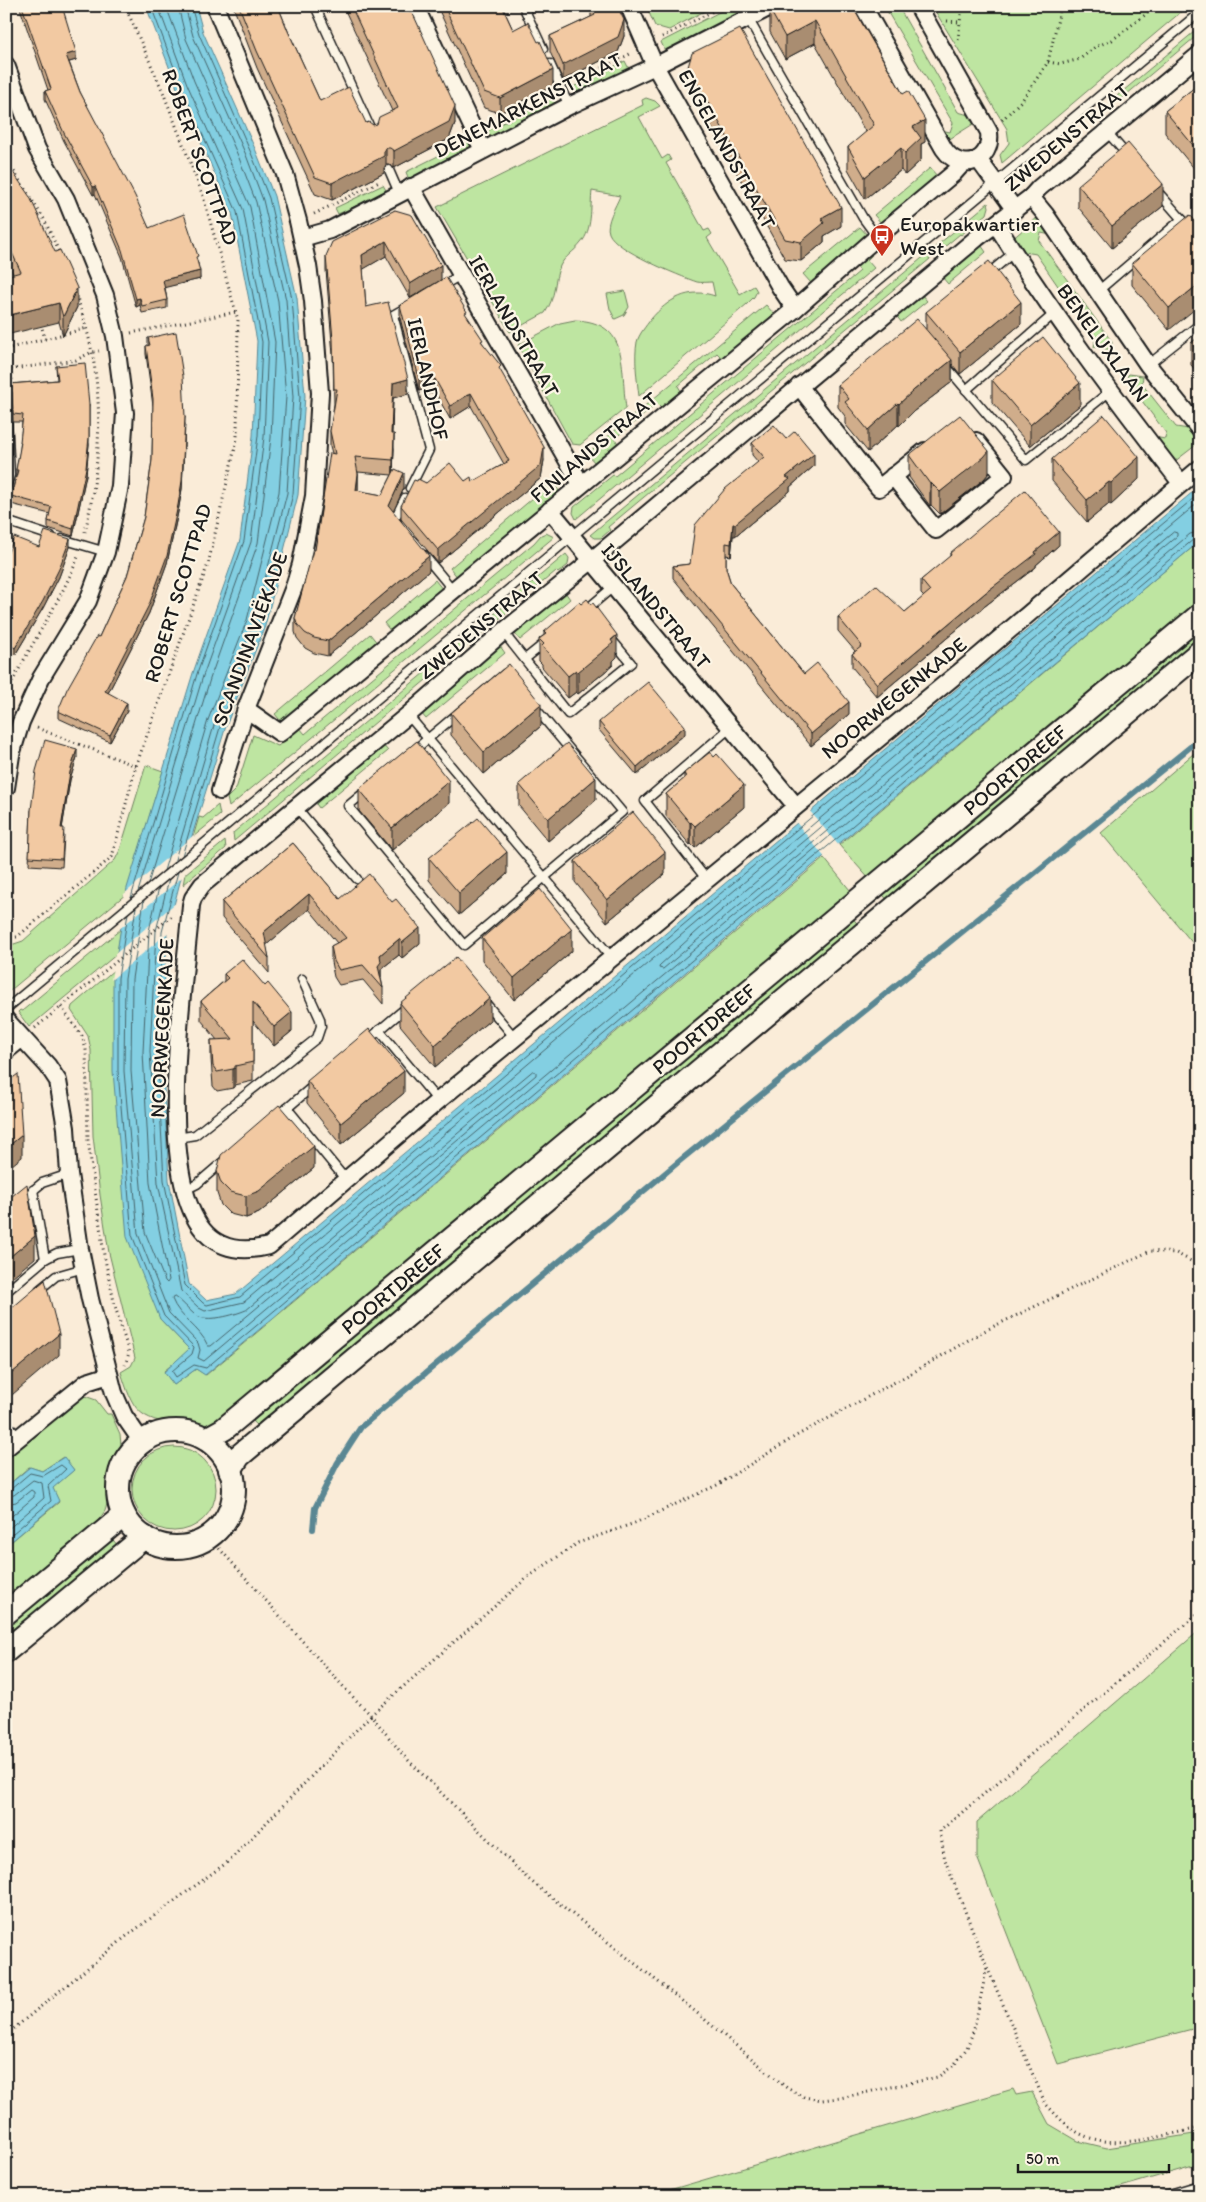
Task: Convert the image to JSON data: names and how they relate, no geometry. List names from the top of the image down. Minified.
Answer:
{"streets":{"main road":["POORTDREEF"],"street":["DENEMARKENSTRAAT","ZWEDENSTRAAT","ENGELANDSTRAAT","IERLANDSTRAAT","BENELUXLAAN","FINLANDSTRAAT","IJSLANDSTRAAT","SCANDINAVIËKADE","NOORWEGENKADE"],"lane":["IERLANDHOF"],"path":["ROBERT SCOTTPAD"]},"crossings":[["DENEMARKENSTRAAT","ENGELANDSTRAAT"],["DENEMARKENSTRAAT","IERLANDSTRAAT"],["DENEMARKENSTRAAT","SCANDINAVIËKADE"],["ZWEDENSTRAAT","BENELUXLAAN"],["ZWEDENSTRAAT","IJSLANDSTRAAT"],["ZWEDENSTRAAT","NOORWEGENKADE"],["ENGELANDSTRAAT","FINLANDSTRAAT"],["IERLANDSTRAAT","IERLANDHOF"],["IERLANDSTRAAT","FINLANDSTRAAT"],["BENELUXLAAN","NOORWEGENKADE"],["FINLANDSTRAAT","IJSLANDSTRAAT"],["FINLANDSTRAAT","SCANDINAVIËKADE"],["IJSLANDSTRAAT","NOORWEGENKADE"]],"places":{"bus stop":["Europakwartier West"]},"scale_bar":"50 m"}
